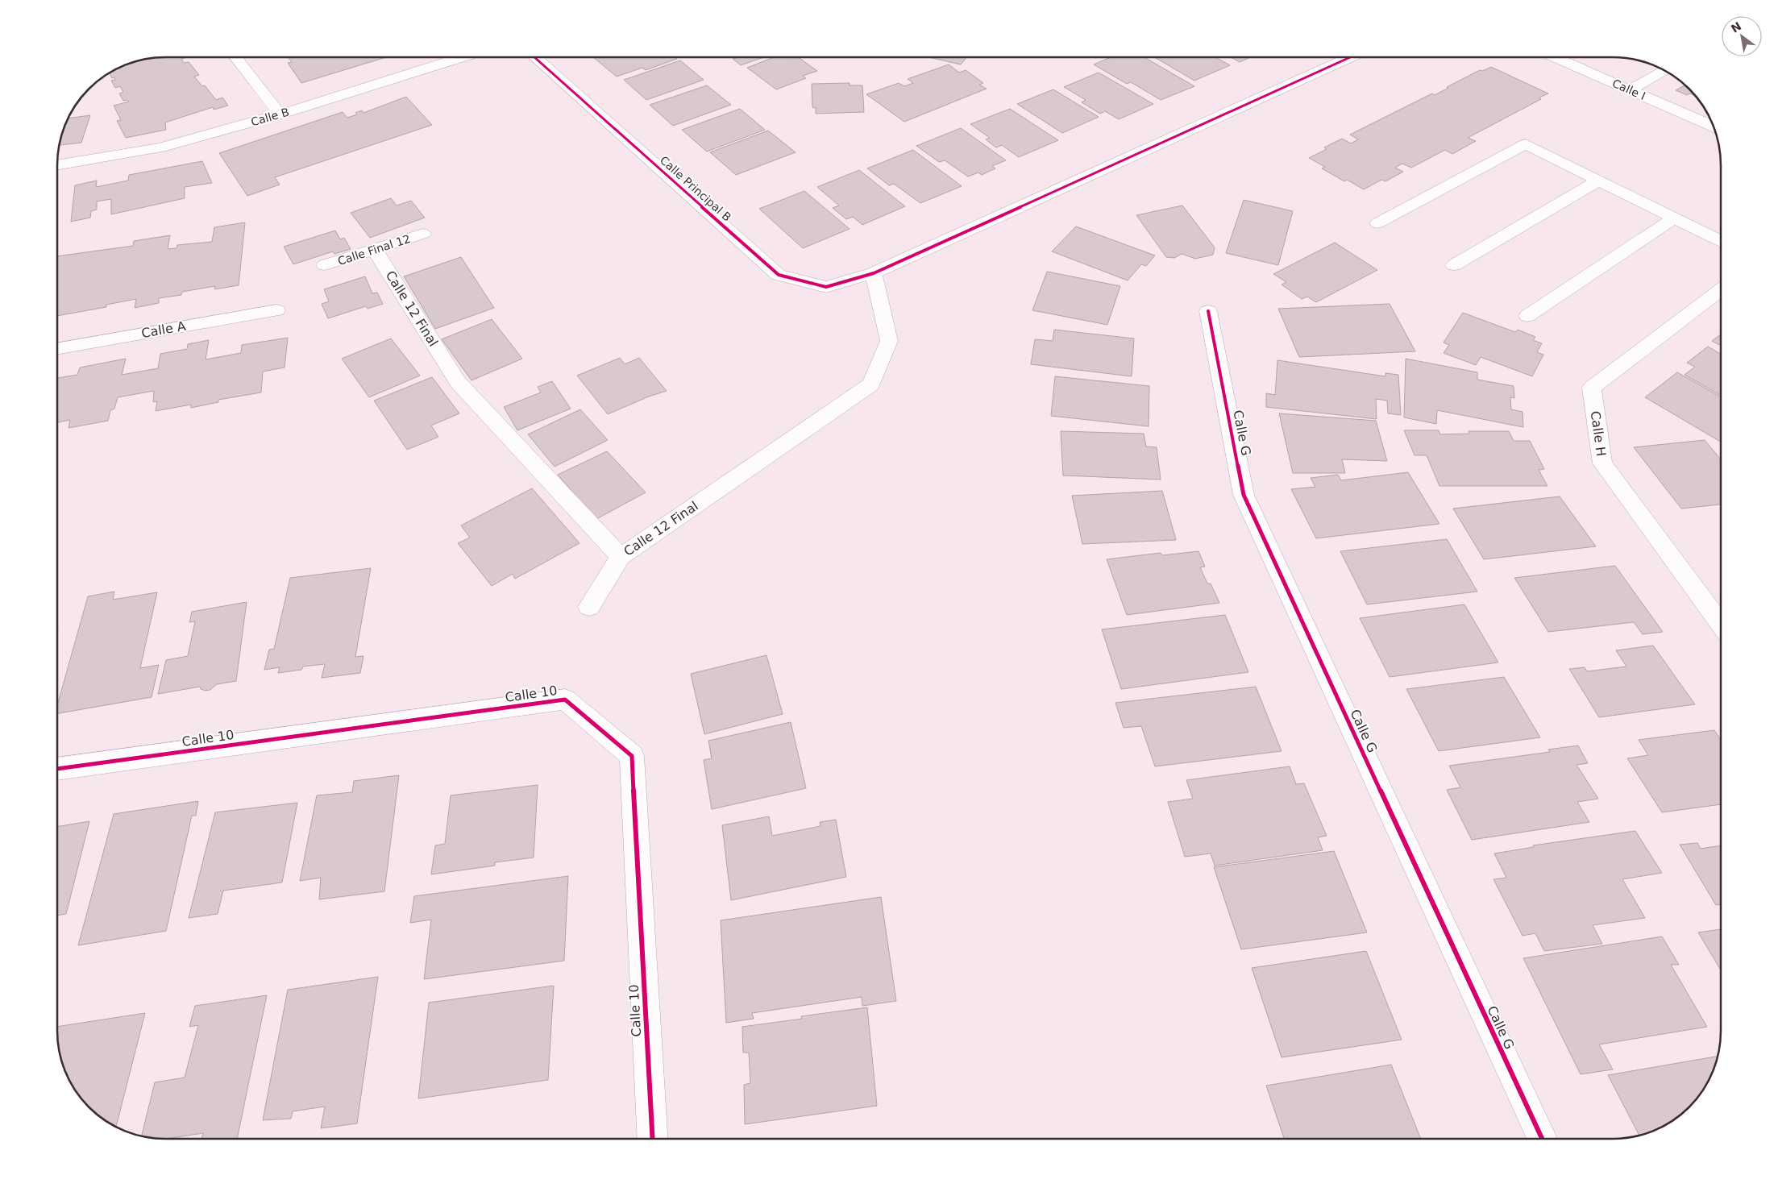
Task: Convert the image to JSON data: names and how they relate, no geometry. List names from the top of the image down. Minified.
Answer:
{"streets":{"street":["Calle I","Calle B","Calle Principal B","Calle Final 12","Calle 12 Final","Calle A","Calle G","Calle H","Calle 10"]},"crossings":[["Calle Principal B","Calle 12 Final"],["Calle Final 12","Calle 12 Final"]],"north":"top left"}
